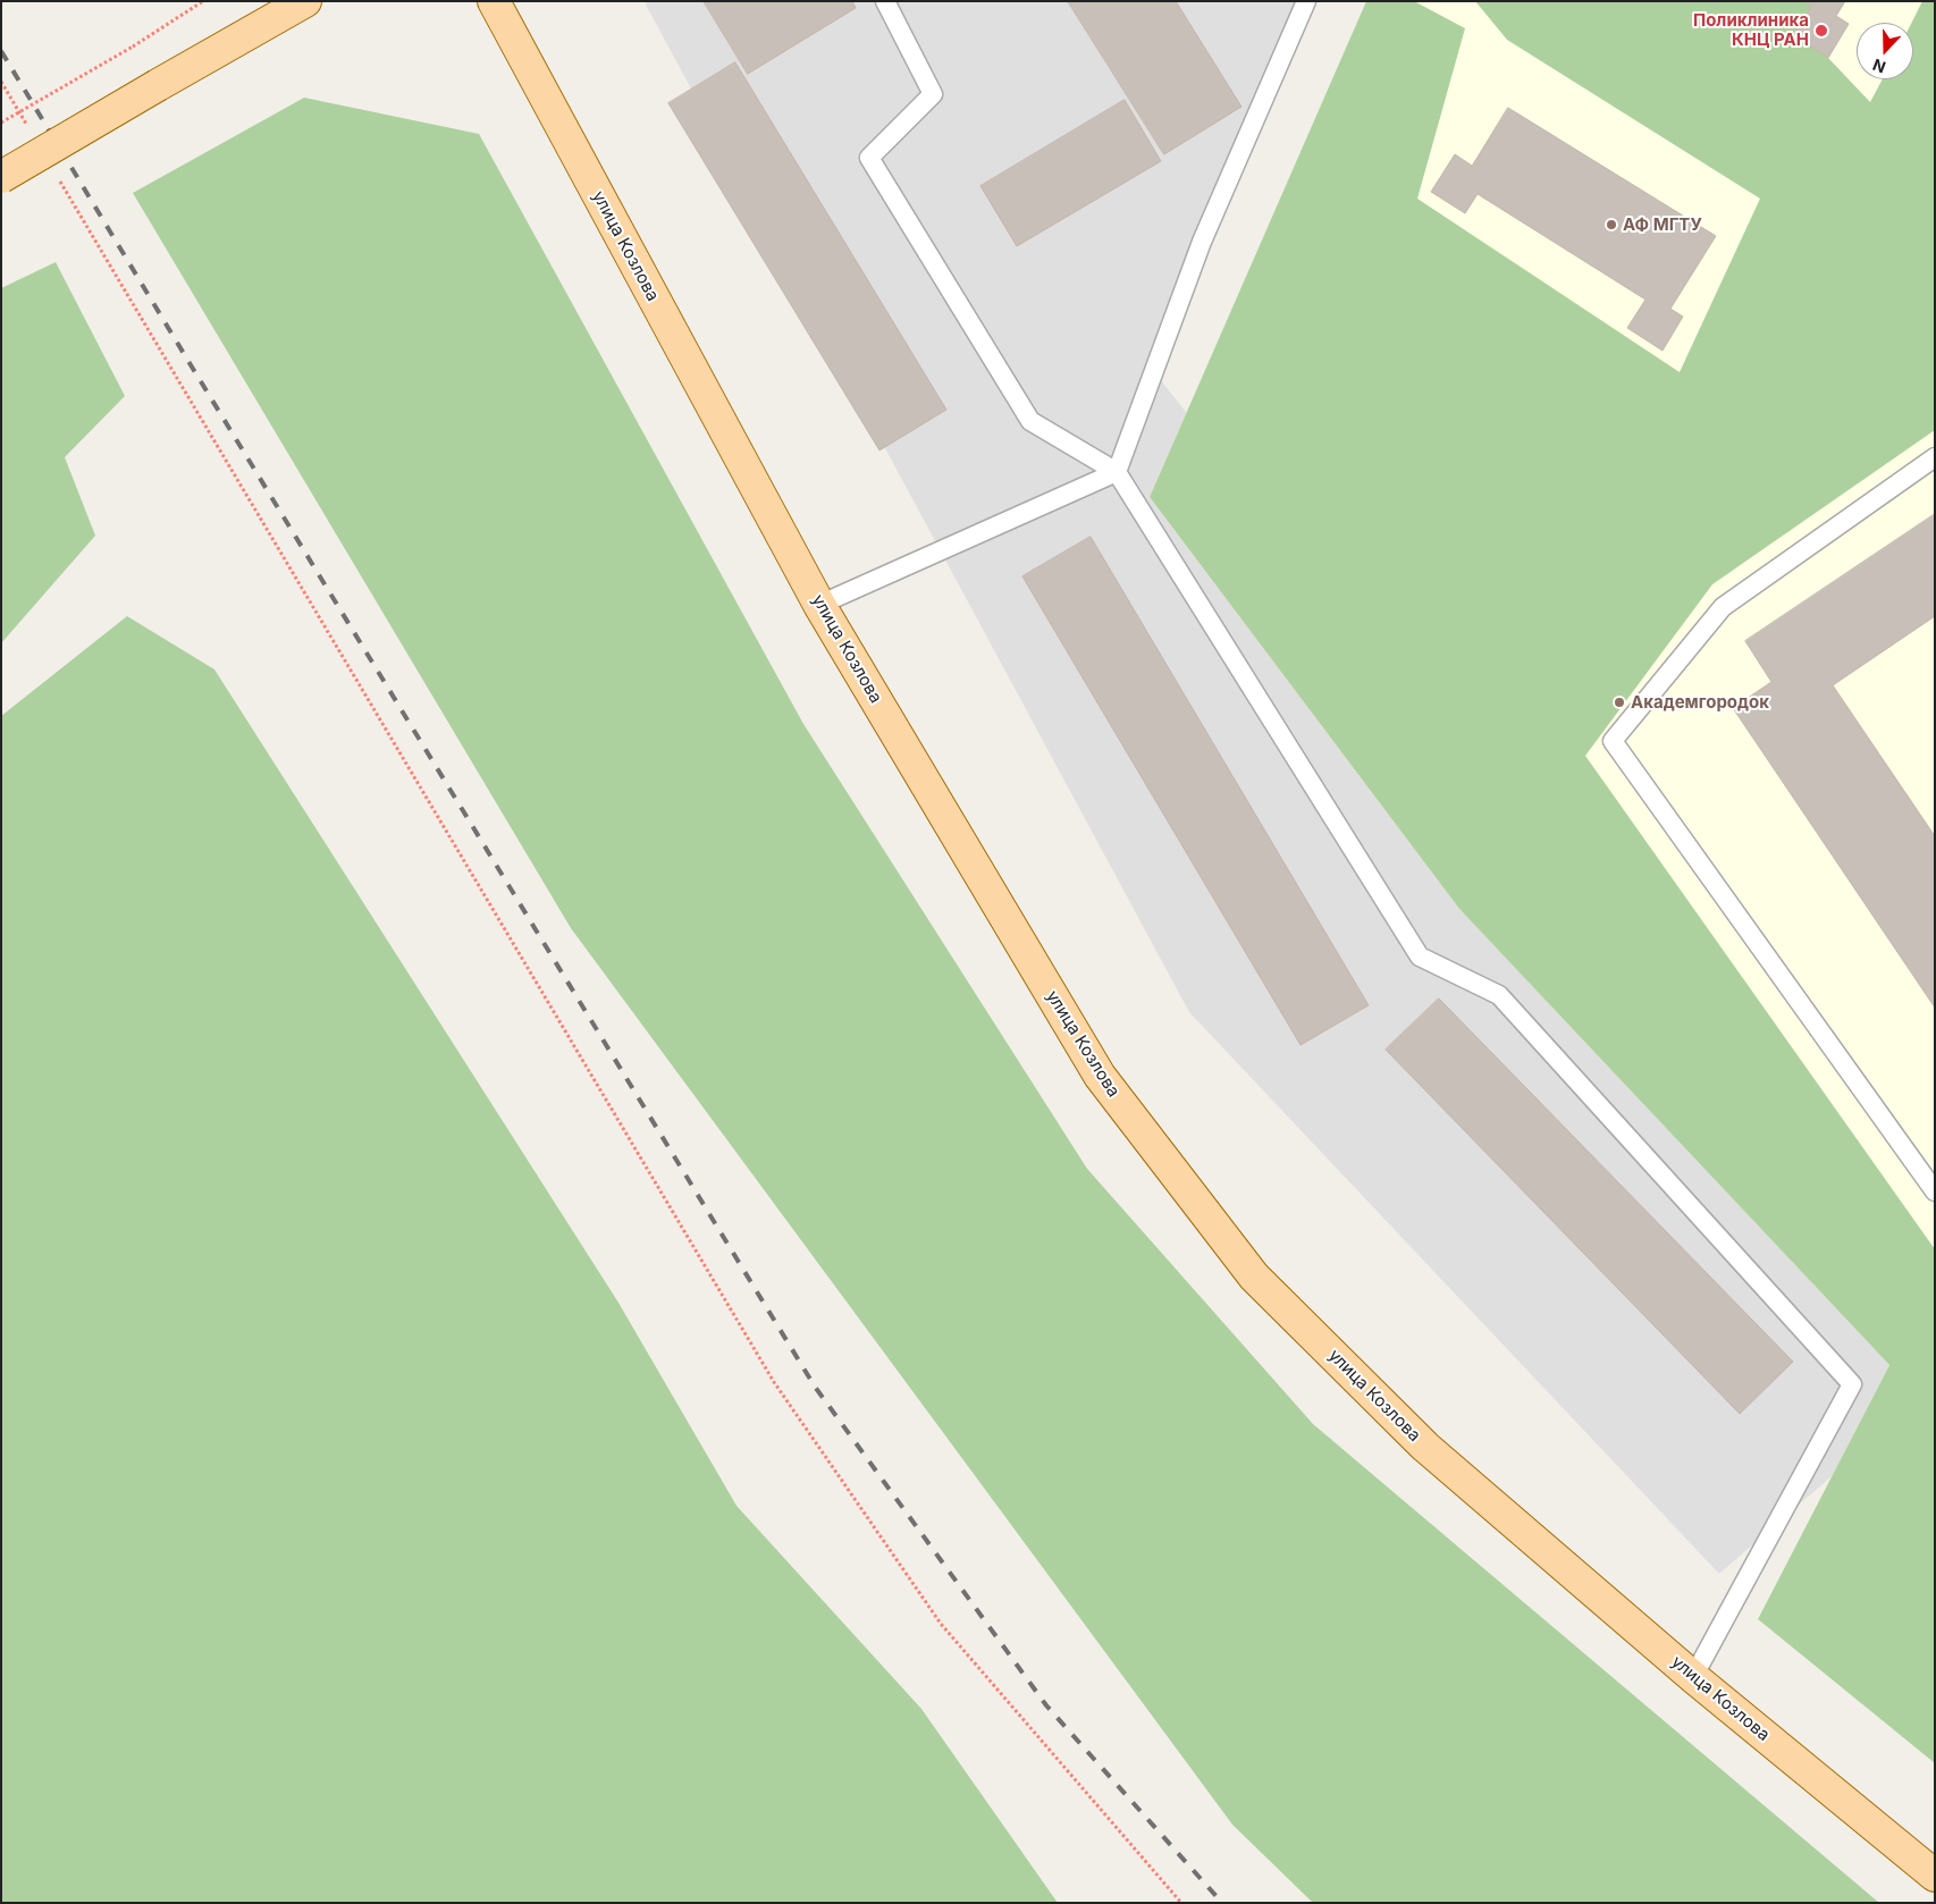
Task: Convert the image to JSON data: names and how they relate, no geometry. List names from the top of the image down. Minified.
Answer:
{"streets":{"main road":["улица Козлова"]},"places":["Поликлиника КНЦ РАН","АФ МГТУ","Академгородок"],"north":"bottom"}
